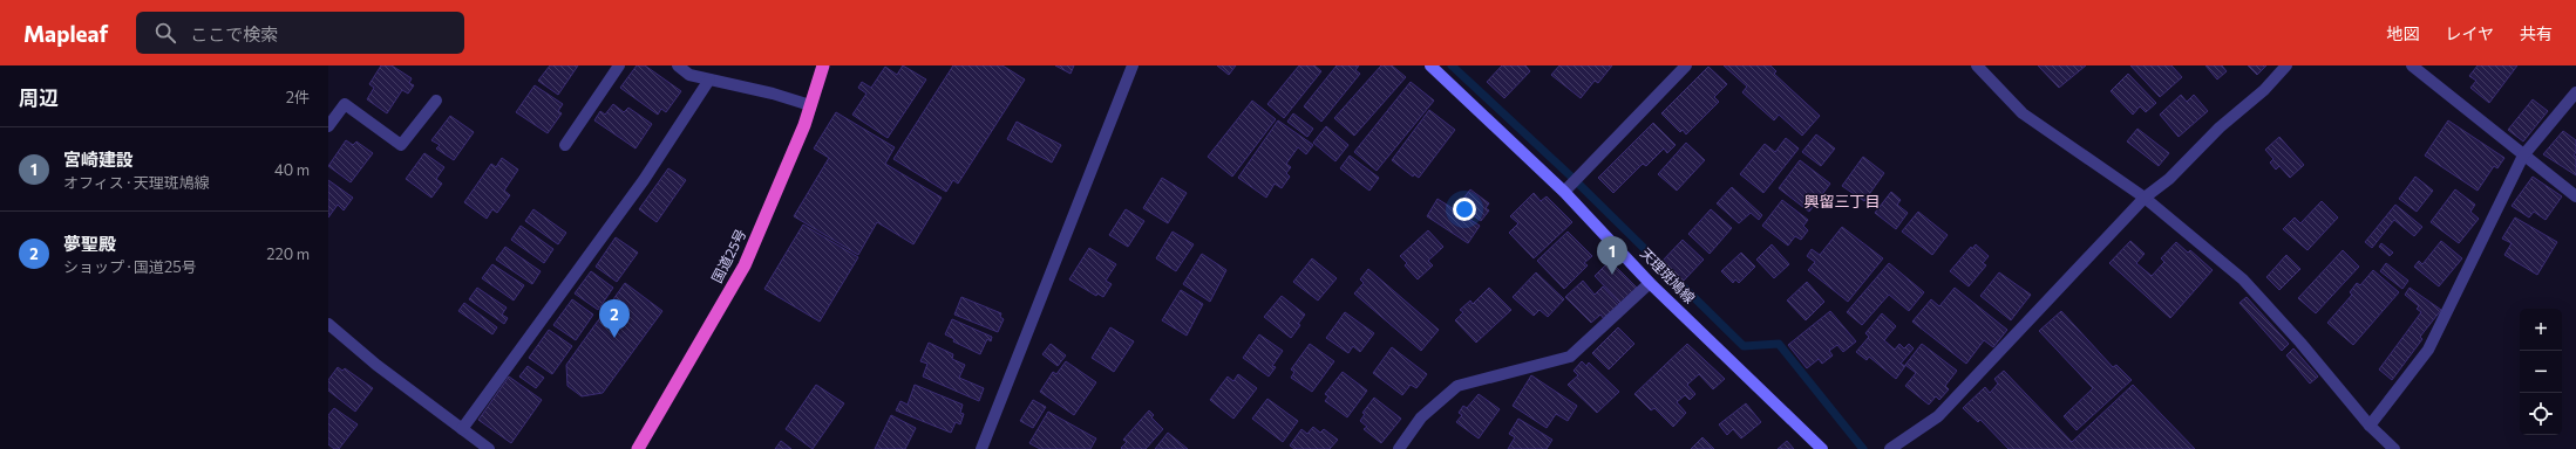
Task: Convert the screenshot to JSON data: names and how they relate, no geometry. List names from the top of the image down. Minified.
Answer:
{"streets":{"highway":["国道25号"],"main road":["天理斑鳩線"]},"districts":["興留三丁目"],"page":{"header":"Mapleaf","search":"ここで検索","nav":["地図","レイヤ","共有"],"heading":["周辺","2件"],"list":[{"mark":"1","name":"宮崎建設","note":"オフィス · 天理斑鳩線","value":"40 m"},{"mark":"2","name":"夢聖殿","note":"ショップ · 国道25号","value":"220 m"}],"pins":["1","2"],"map_buttons":["+","−"]}}
